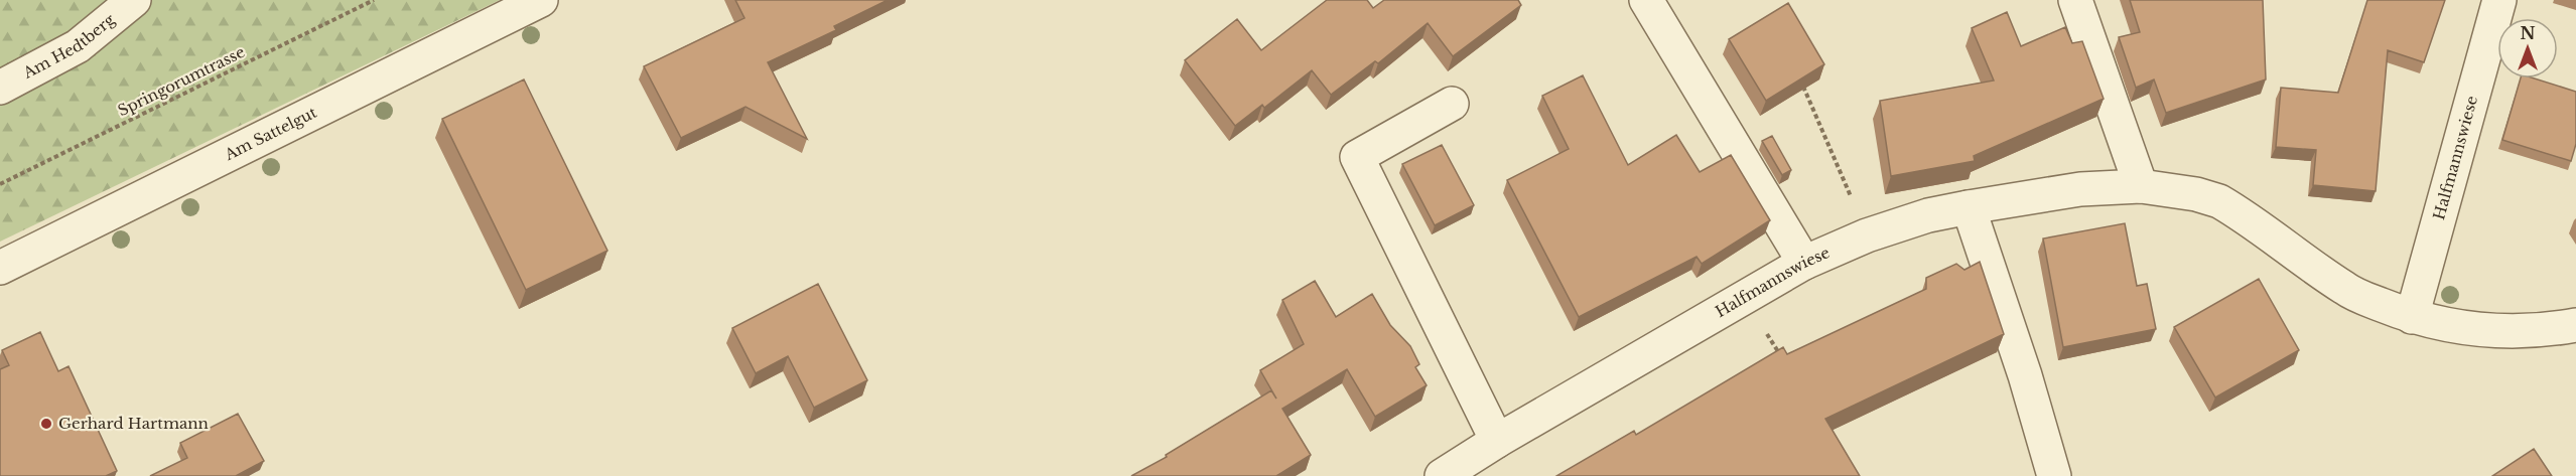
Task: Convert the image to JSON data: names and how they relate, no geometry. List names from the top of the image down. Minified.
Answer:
{"streets":{"street":["Am Hedtberg","Am Sattelgut","Halfmannswiese"],"path":["Springorumtrasse"]},"places":["Gerhard Hartmann"],"north":"top"}
